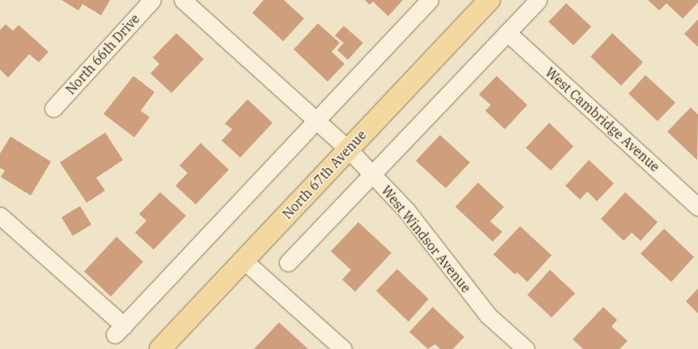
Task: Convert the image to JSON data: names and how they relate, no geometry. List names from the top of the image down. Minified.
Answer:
{"streets":{"main road":["North 67th Avenue"],"street":["North 66th Drive","West Cambridge Avenue","West Windsor Avenue"]},"crossings":[["North 67th Avenue","West Windsor Avenue"]]}
